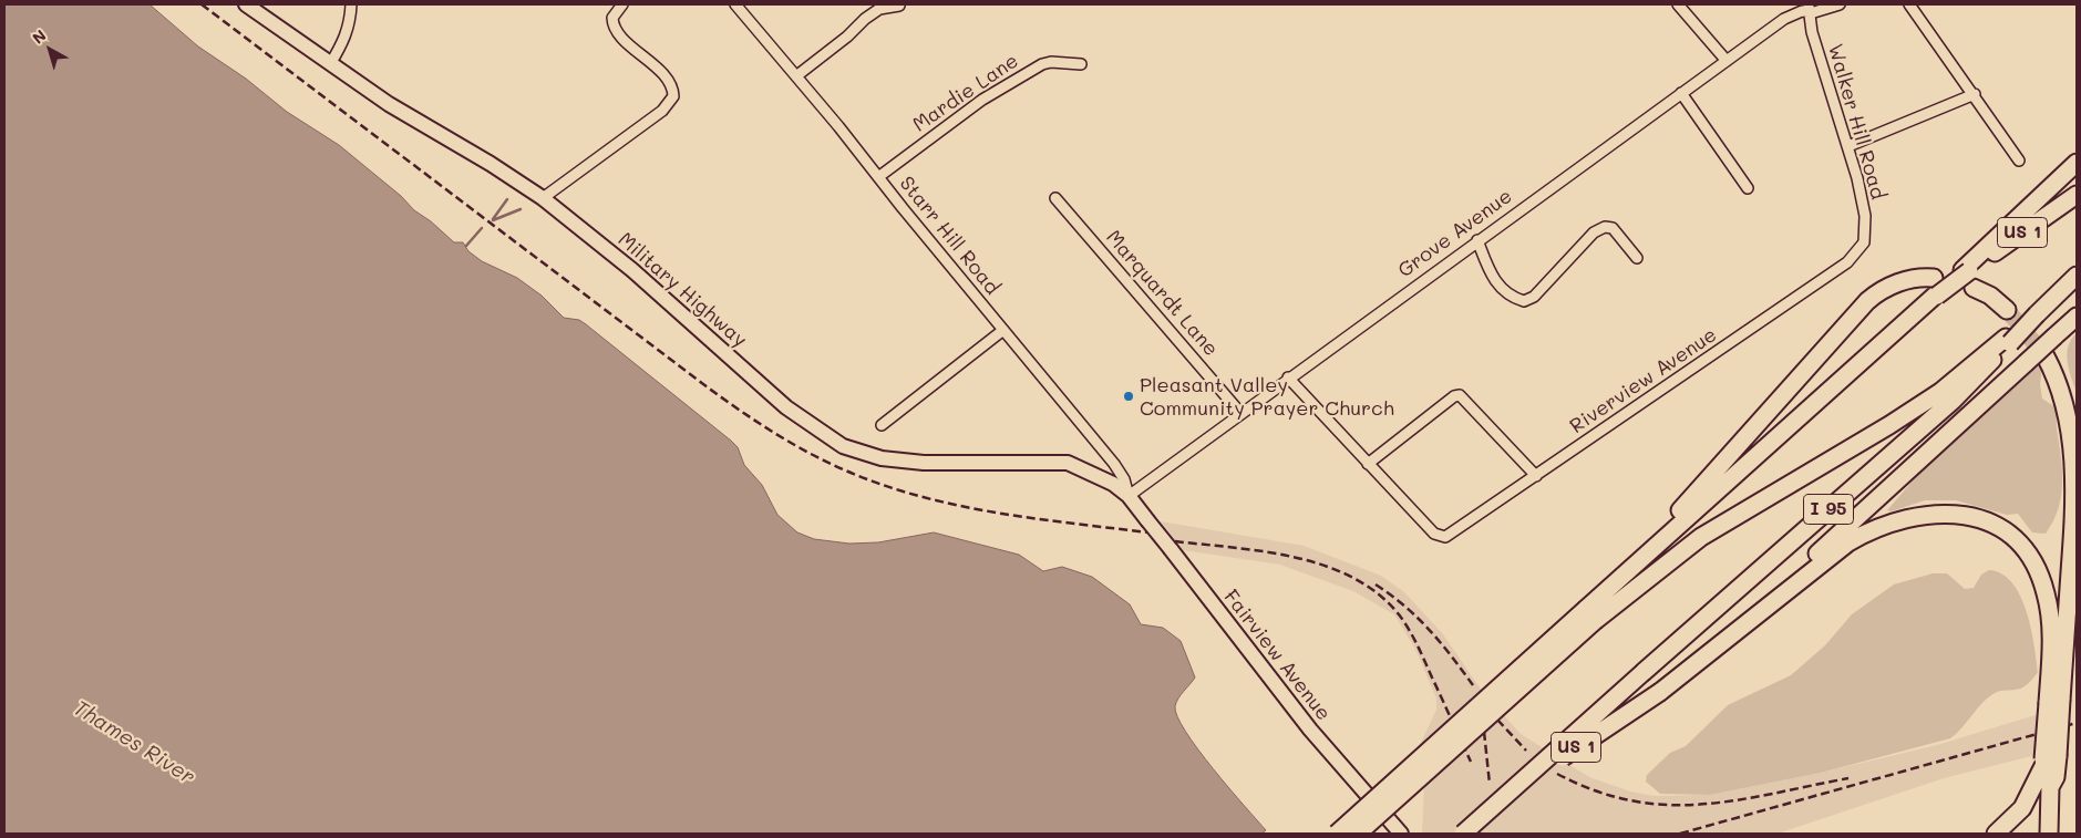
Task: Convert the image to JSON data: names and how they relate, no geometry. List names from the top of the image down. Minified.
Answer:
{"streets":{"highway":["US 1","I 95"],"street":["Mardie Lane","Walker Hill Road","Grove Avenue","Starr Hill Road","Military Highway","Marquardt Lane","Riverview Avenue","Fairview Avenue"]},"crossings":[["Mardie Lane","Starr Hill Road"],["Walker Hill Road","Grove Avenue"],["Walker Hill Road","Riverview Avenue"],["US 1","I 95"],["Grove Avenue","Starr Hill Road"],["Grove Avenue","Military Highway"],["Grove Avenue","Marquardt Lane"],["Grove Avenue","Fairview Avenue"],["Starr Hill Road","Military Highway"],["Starr Hill Road","Fairview Avenue"],["Military Highway","Fairview Avenue"]],"water":["Thames River"],"places":["Pleasant Valley Community Prayer Church"],"north":"top left"}
